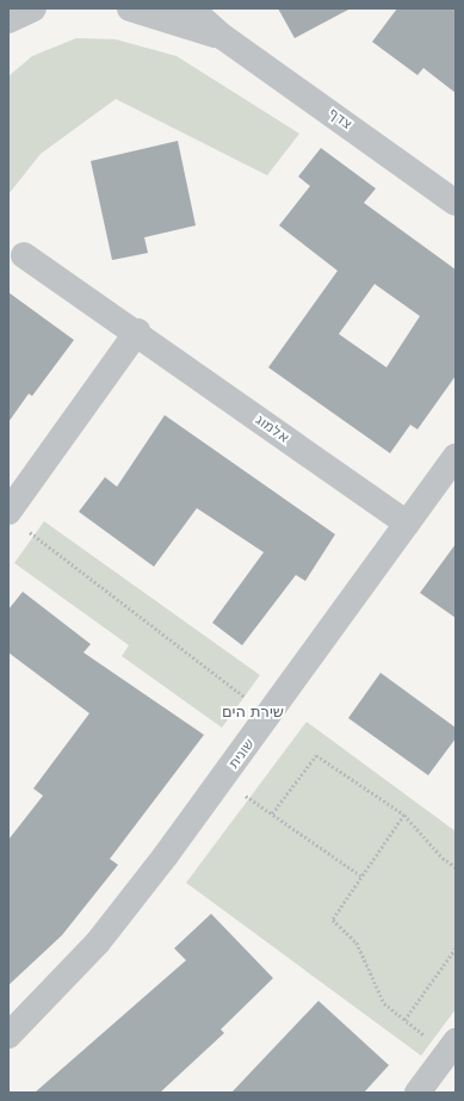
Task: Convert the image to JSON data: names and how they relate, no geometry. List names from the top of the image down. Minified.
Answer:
{"streets":{"street":["צדף","אלמוג","שונית"]},"crossings":[["אלמוג","שונית"]],"districts":["שירת הים"]}
